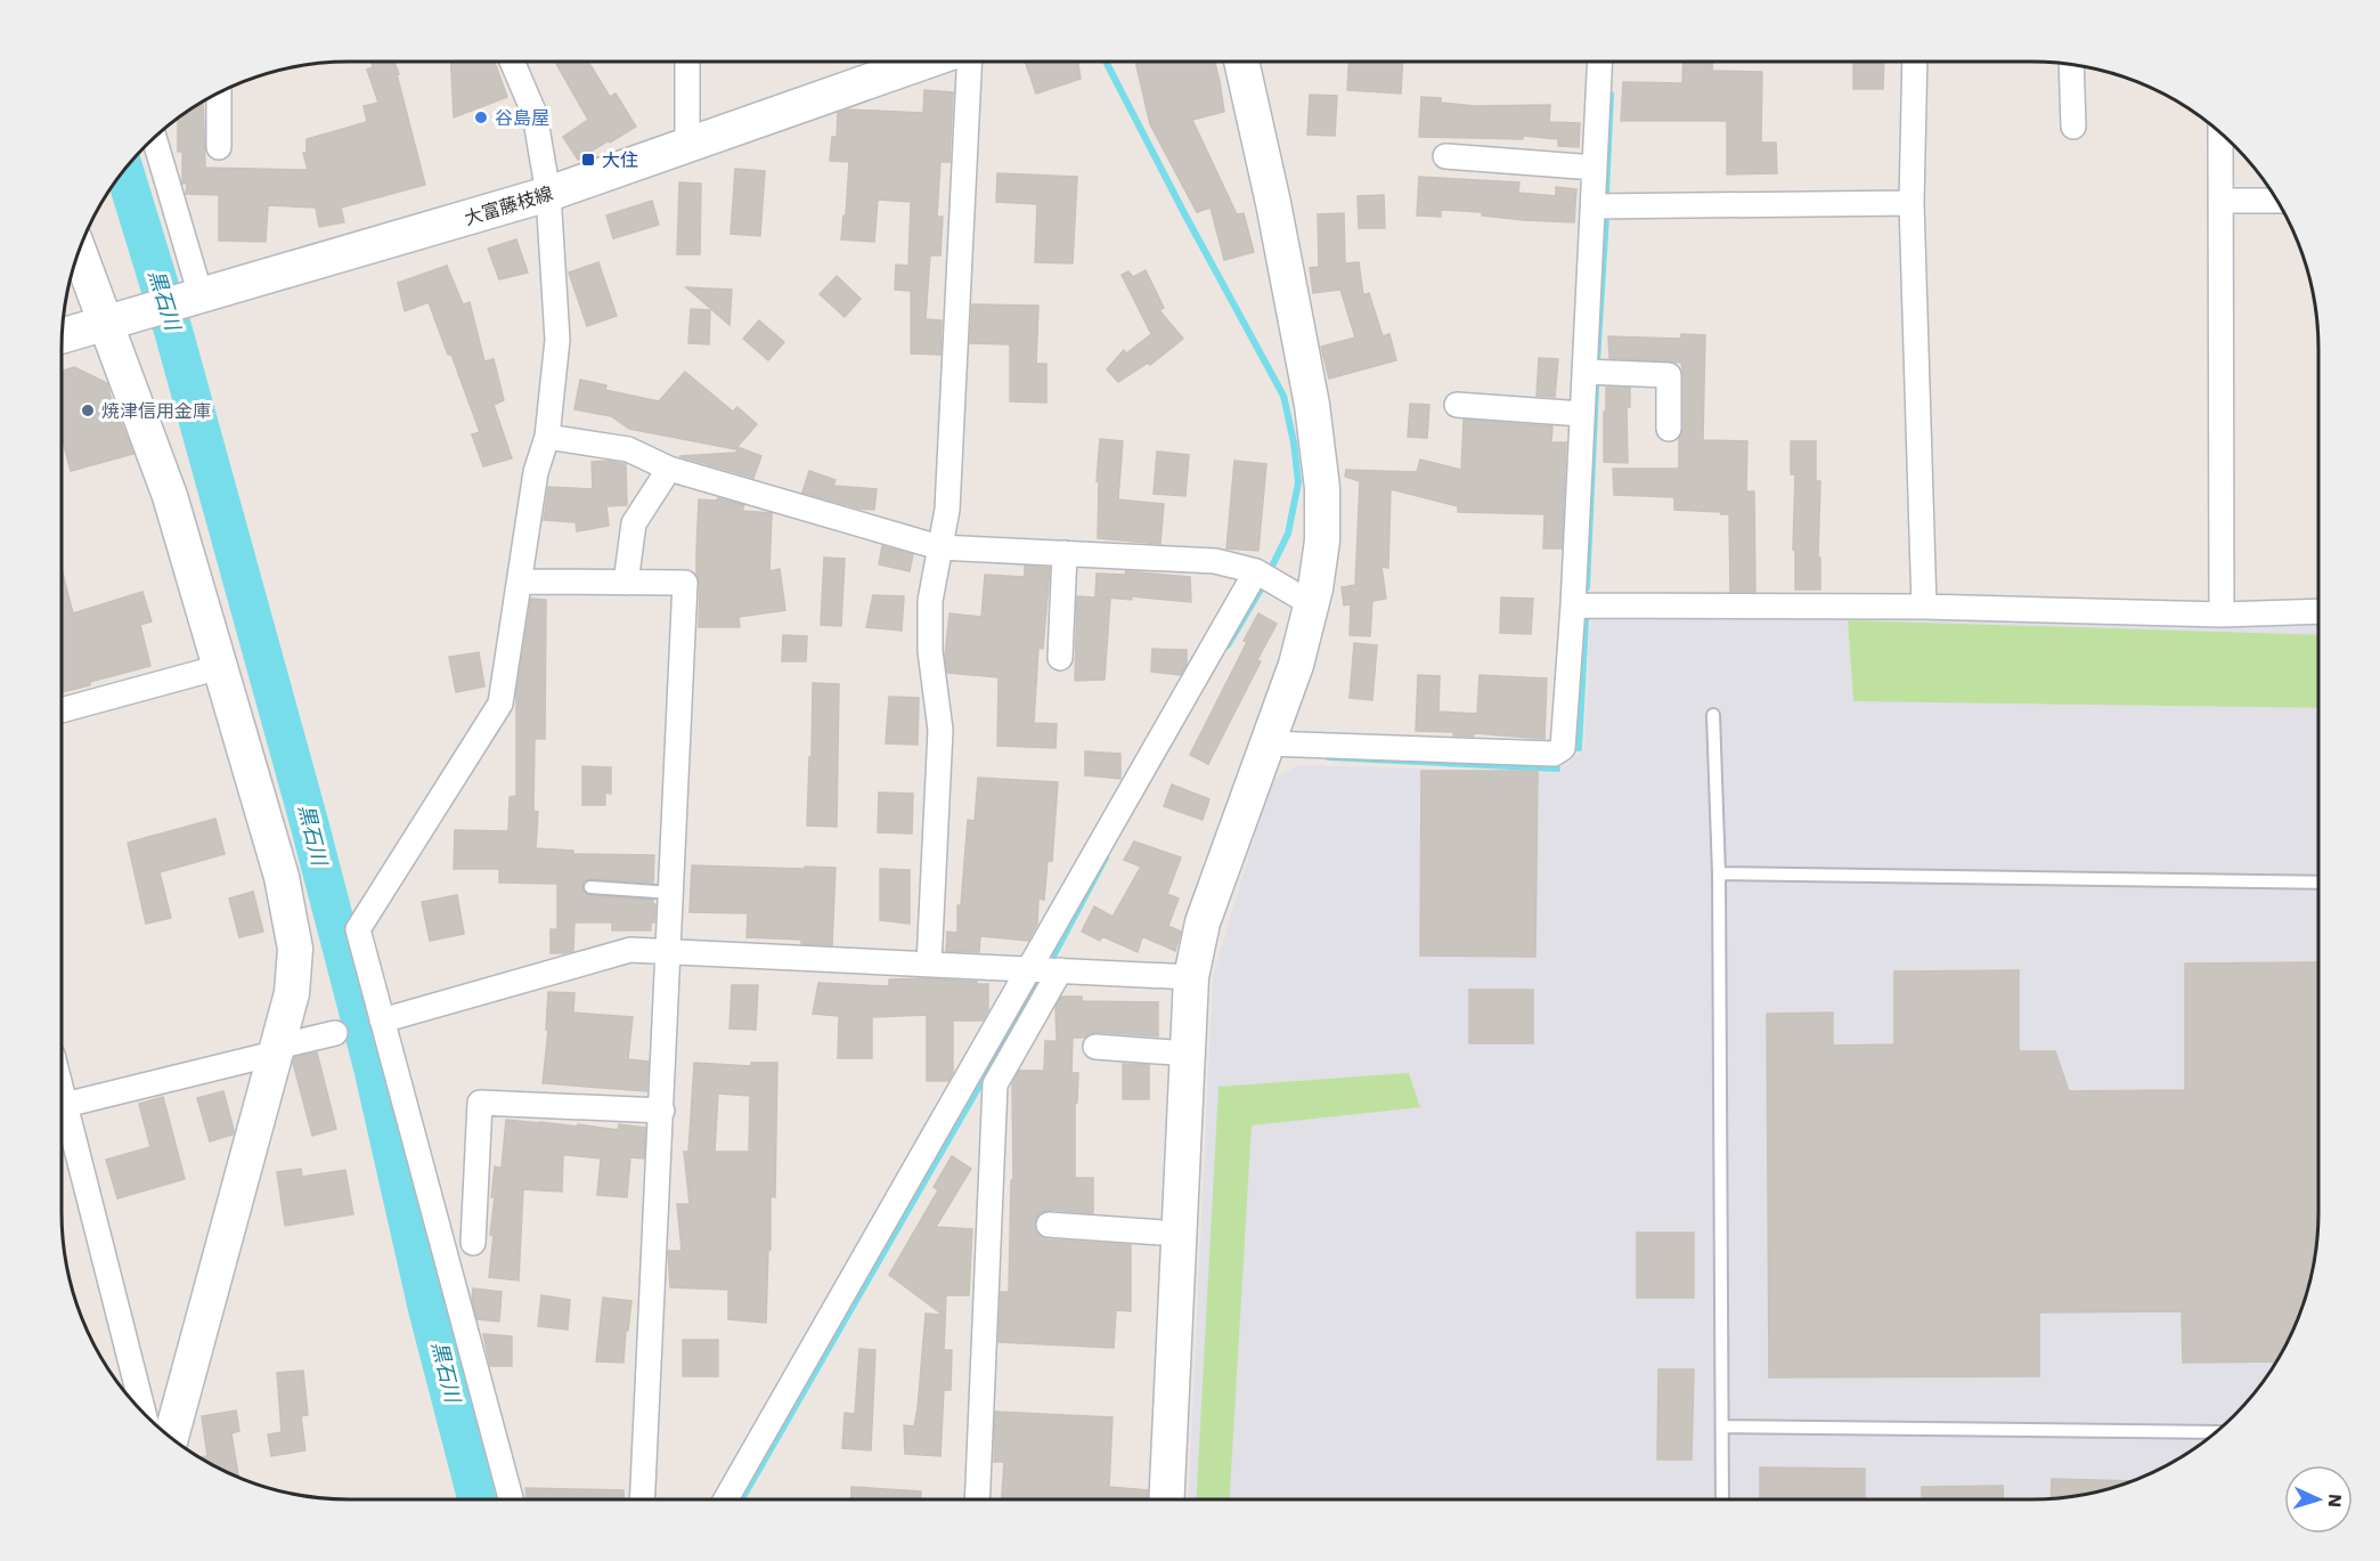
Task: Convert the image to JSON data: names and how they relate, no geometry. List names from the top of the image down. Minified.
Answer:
{"streets":{"street":["大富藤枝線"]},"water":["黒石川"],"places":{"other":["谷島屋","焼津信用金庫"],"transit":["大住"]},"north":"right"}
